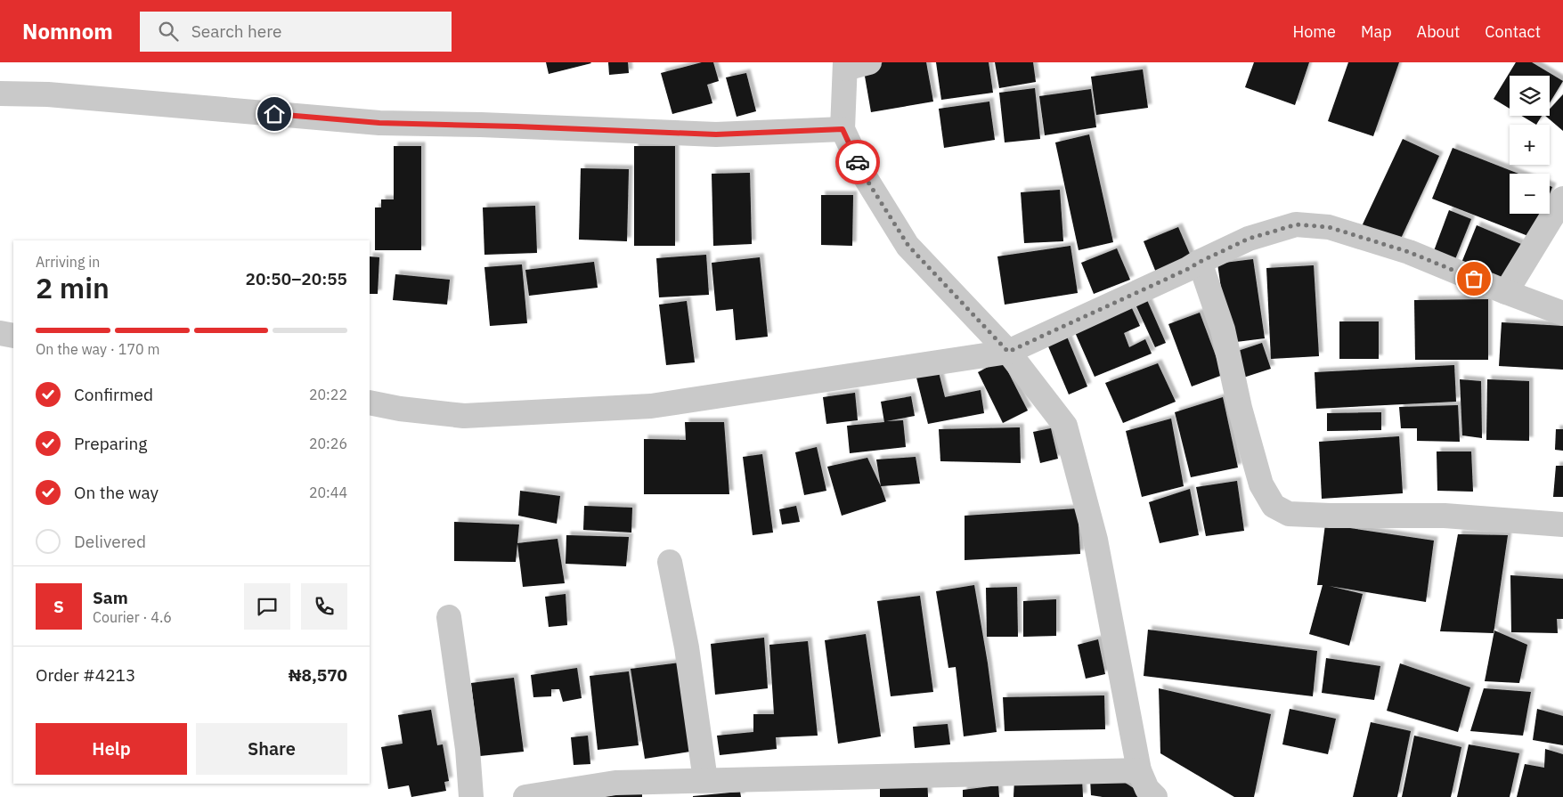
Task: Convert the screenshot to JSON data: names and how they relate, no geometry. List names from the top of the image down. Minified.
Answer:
{"page":{"header":"Nomnom","search":"Search here","nav":["Home","Map","About","Contact"],"map_buttons":["+","−"],"heading":["2 min","Arriving in","20:50–20:55"],"panel":["Sam","Courier · 4.6","Order #4213","₦8,570"],"bar":"On the way · 170 m","list":[["Confirmed","20:22"],["Preparing","20:26"],["On the way","20:44"],"Delivered"],"round":"S","buttons":["Help","Share"]}}
